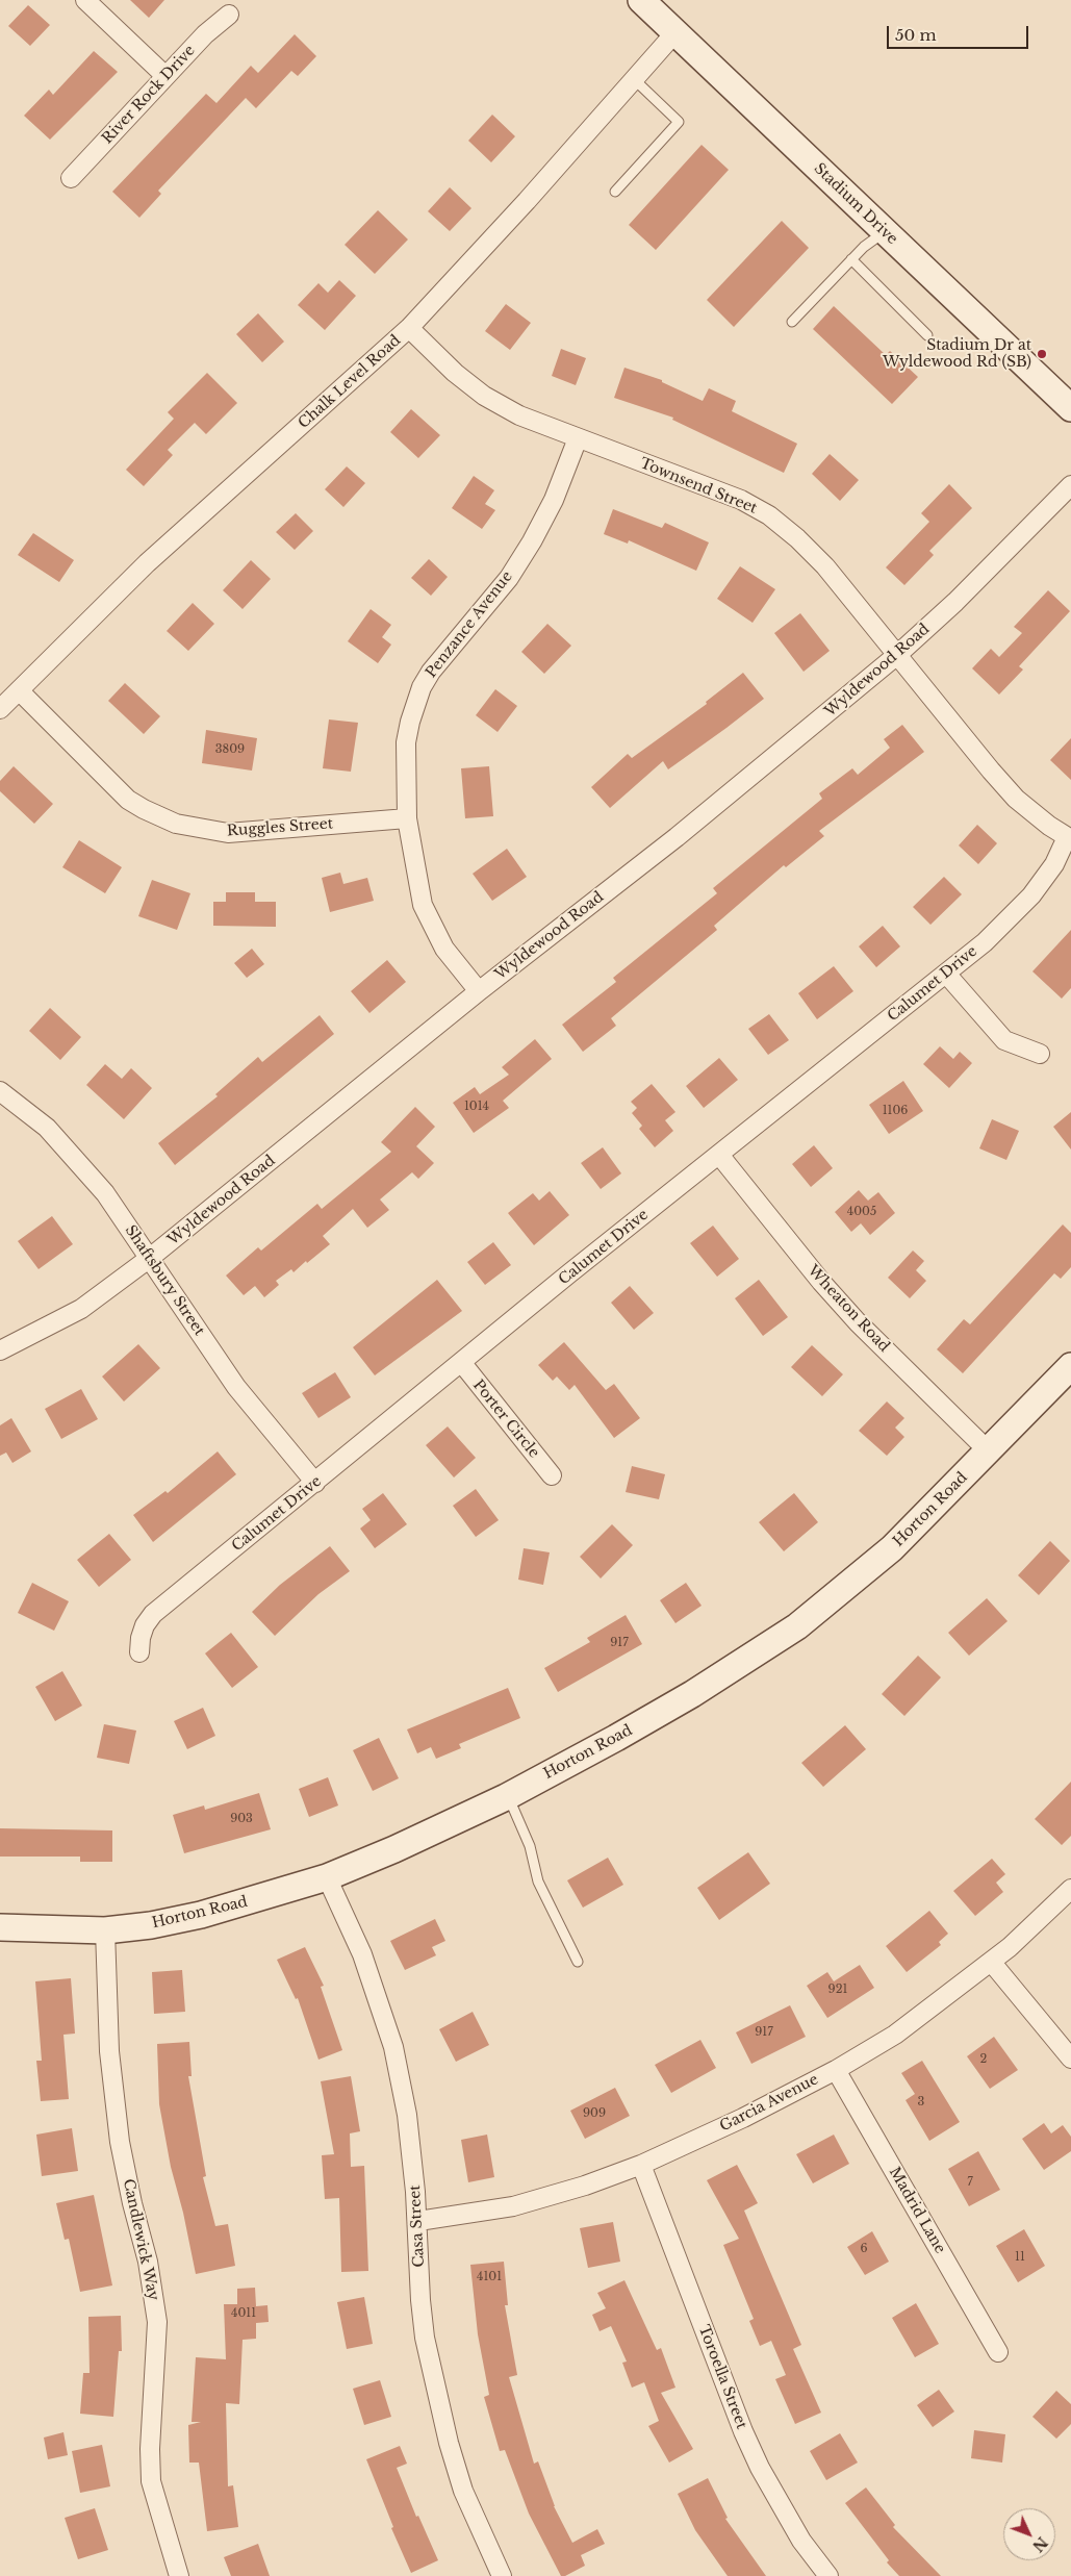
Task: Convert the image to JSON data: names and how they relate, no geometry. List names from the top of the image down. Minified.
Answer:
{"streets":{"street":["River Rock Drive","Stadium Drive","Chalk Level Road","Townsend Street","Penzance Avenue","Wyldewood Road","Ruggles Street","Calumet Drive","Shaftsbury Street","Wheaton Road","Porter Circle","Horton Road","Garcia Avenue","Madrid Lane","Casa Street","Candlewick Way","Toroella Street"]},"crossings":[["Stadium Drive","Chalk Level Road"],["Chalk Level Road","Townsend Street"],["Chalk Level Road","Ruggles Street"],["Townsend Street","Penzance Avenue"],["Townsend Street","Wyldewood Road"],["Townsend Street","Calumet Drive"],["Penzance Avenue","Wyldewood Road"],["Penzance Avenue","Ruggles Street"],["Wyldewood Road","Shaftsbury Street"],["Calumet Drive","Shaftsbury Street"],["Calumet Drive","Wheaton Road"],["Calumet Drive","Porter Circle"],["Wheaton Road","Horton Road"],["Horton Road","Casa Street"],["Horton Road","Candlewick Way"],["Garcia Avenue","Madrid Lane"],["Garcia Avenue","Casa Street"],["Garcia Avenue","Toroella Street"]],"places":["Stadium Dr at Wyldewood Rd (SB)"],"house_numbers":["3809","1014","1106","4005","917","903","921","917","2","3","909","7","6","11","4101","4011"],"scale_bar":"50 m","north":"bottom right"}
